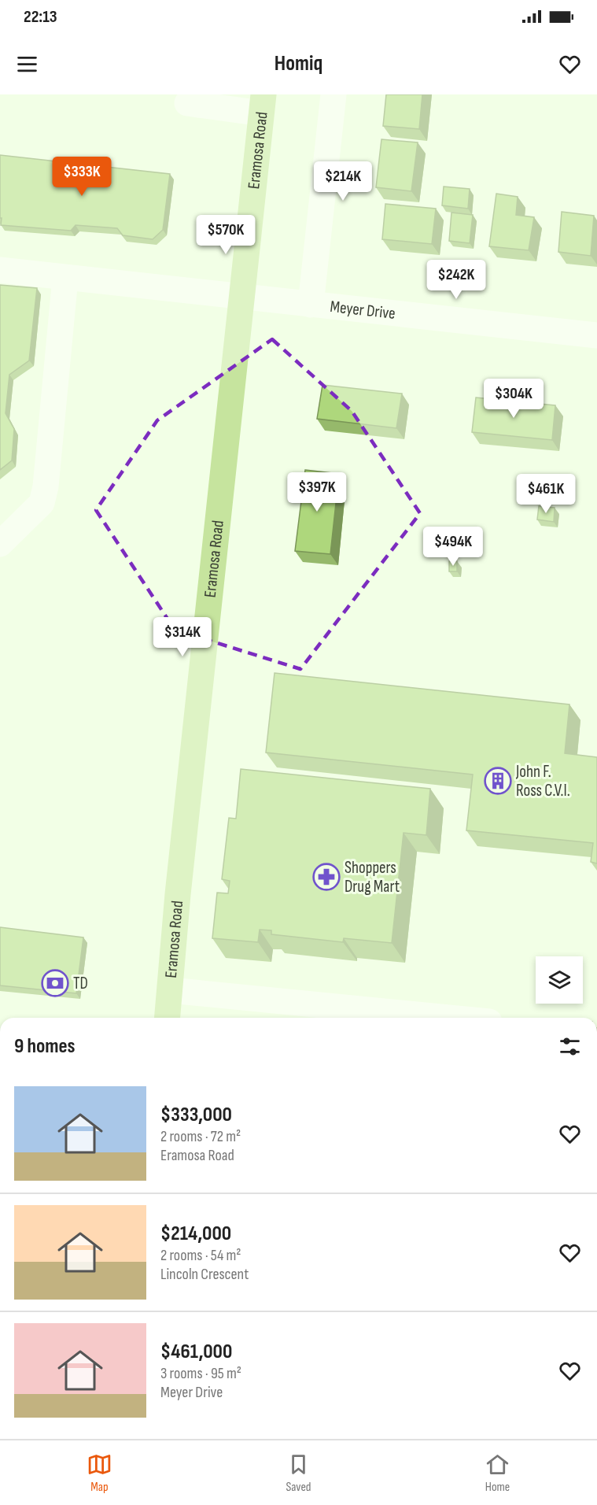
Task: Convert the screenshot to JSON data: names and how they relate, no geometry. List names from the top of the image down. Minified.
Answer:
{"streets":{"main road":["Eramosa Road"],"street":["Meyer Drive"]},"crossings":[["Eramosa Road","Meyer Drive"]],"places":{"building":["John F. Ross C.V.I."],"pharmacy":["Shoppers Drug Mart"],"bank":["TD"]},"page":{"status":"22:13","header":"Homiq","price":["$333K","$214K","$570K","$242K","$304K","$397K","$461K","$494K","$314K"],"heading":"9 homes","list":[{"name":"$333,000","note":"2 rooms · 72 m² · Eramosa Road"},{"name":"$214,000","note":"2 rooms · 54 m² · Lincoln Crescent"},{"name":"$461,000","note":"3 rooms · 95 m² · Meyer Drive"}],"tabs":["Map","Saved","Home"]}}
